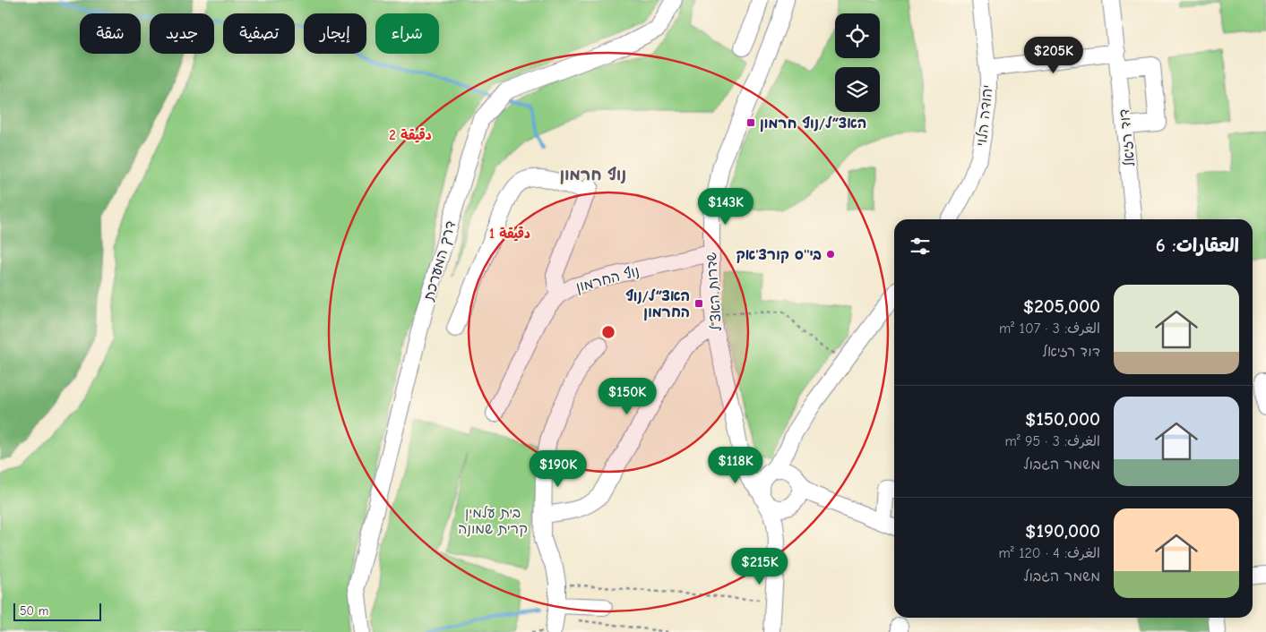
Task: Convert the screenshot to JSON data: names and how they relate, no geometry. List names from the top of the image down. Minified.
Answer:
{"streets":{"street":["יהודה הלוי","דוד רזיאל","דרך המערכת","נוף החרמון","שדרות האצ\"ל"]},"crossings":[["נוף החרמון","שדרות האצ\"ל"]],"districts":["נוף חרמון"],"parks":["בית עלמין קרית שמונה"],"places":{"transit":["האצ״ל/נוף חרמון","האצ״ל/נוף החרמון"],"other":["בי''ס קורצ'אק"]},"scale_bar":"50 m","page":{"chip":["شراء","إيجار","تصفية","جديد","شقة"],"price":["$205K","$143K","$150K","$118K","$190K","$215K"],"heading":"العقارات: 6","list":[{"name":"$205,000","note":"الغرف: 3 · 107 m² · דוד רזיאל"},{"name":"$150,000","note":"الغرف: 3 · 95 m² · משמר הגבול"},{"name":"$190,000","note":"الغرف: 4 · 120 m² · משמר הגבול"}],"scale":"50 m"},"rings":["2 دقيقة","1 دقيقة"]}
